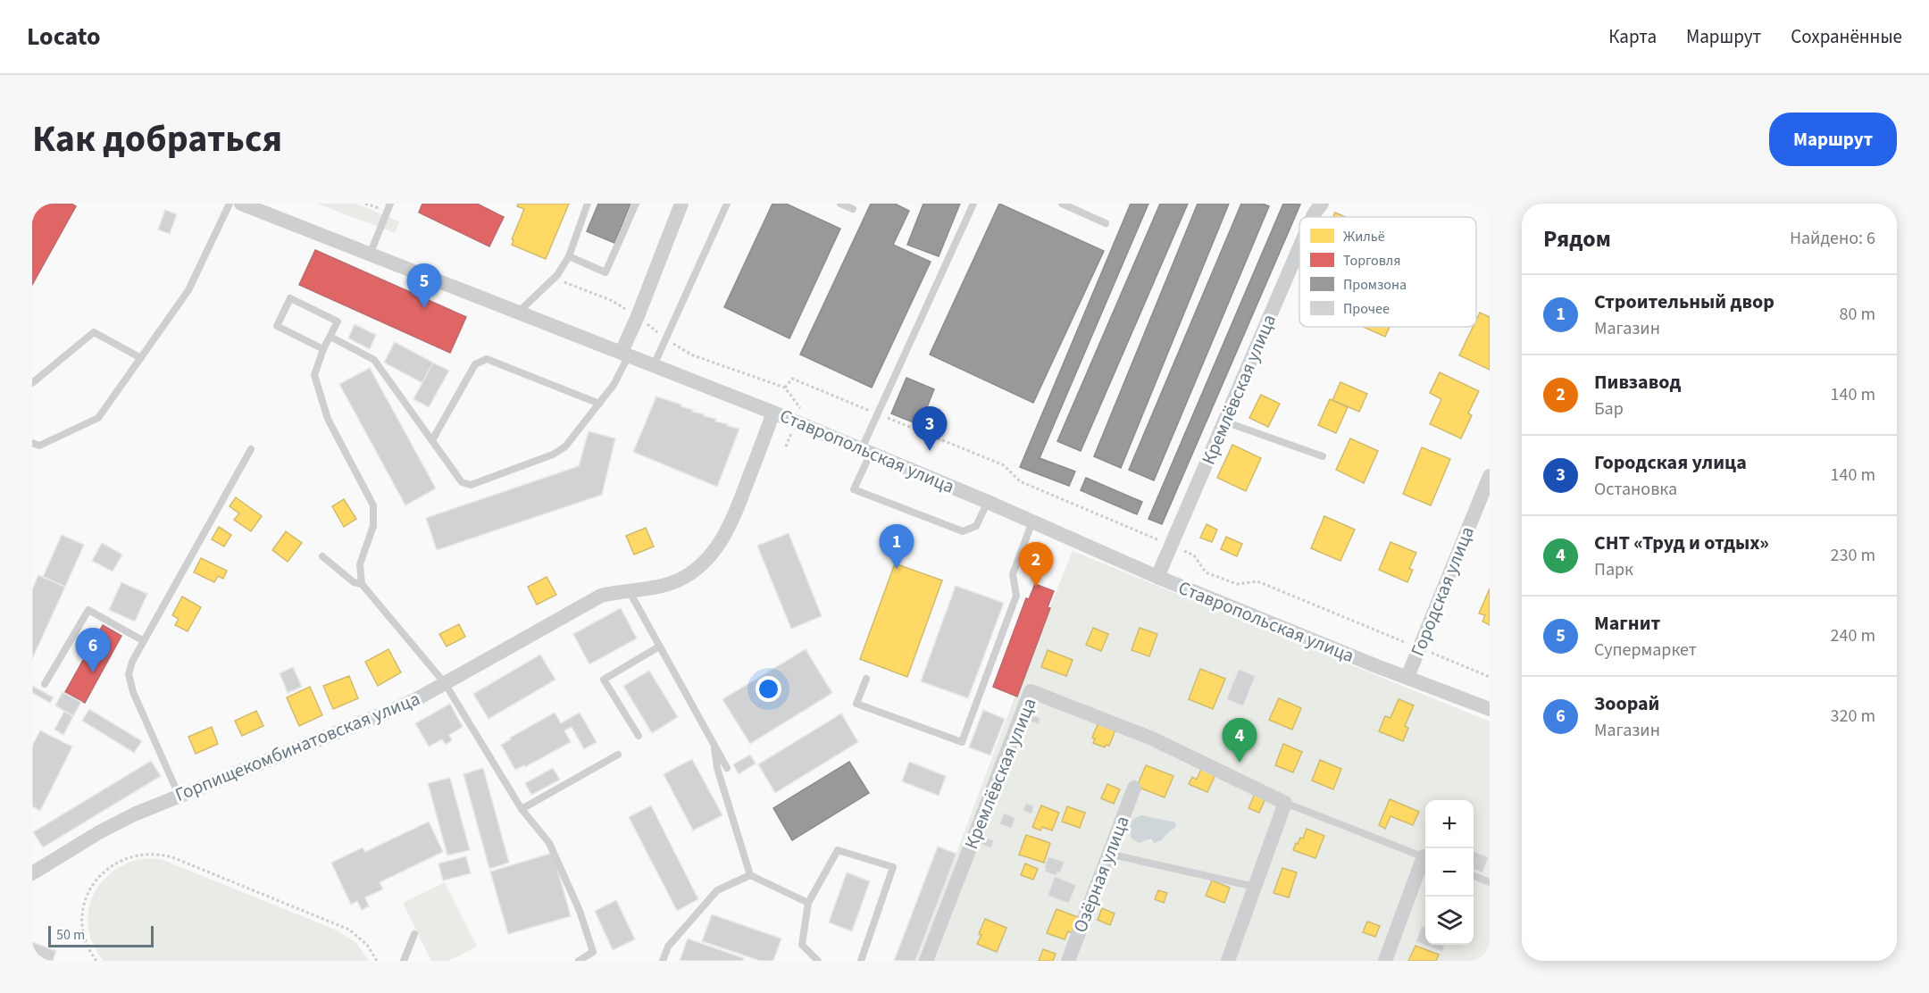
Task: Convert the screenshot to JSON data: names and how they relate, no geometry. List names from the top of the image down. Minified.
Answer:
{"streets":{"street":["Кремлёвская улица","Ставропольская улица","Городская улица","Горпищекомбинатовская улица","Озёрная улица"]},"crossings":[["Кремлёвская улица","Ставропольская улица"],["Ставропольская улица","Городская улица"],["Ставропольская улица","Горпищекомбинатовская улица"]],"legend":["Жильё","Торговля","Промзона","Прочее"],"scale_bar":"50 m","page":{"header":"Locato","nav":["Карта","Маршрут","Сохранённые"],"title":"Как добраться","buttons":"Маршрут","heading":["Рядом","Найдено: 6"],"pins":["5","3","1","2","6","4"],"list":[{"mark":"1","name":"Строительный двор","note":"Магазин","value":"80 m"},{"mark":"2","name":"Пивзавод","note":"Бар","value":"140 m"},{"mark":"3","name":"Городская улица","note":"Остановка","value":"140 m"},{"mark":"4","name":"СНТ «Труд и отдых»","note":"Парк","value":"230 m"},{"mark":"5","name":"Магнит","note":"Супермаркет","value":"240 m"},{"mark":"6","name":"Зоорай","note":"Магазин","value":"320 m"}],"map_buttons":["+","−"],"scale":"50 m"}}
